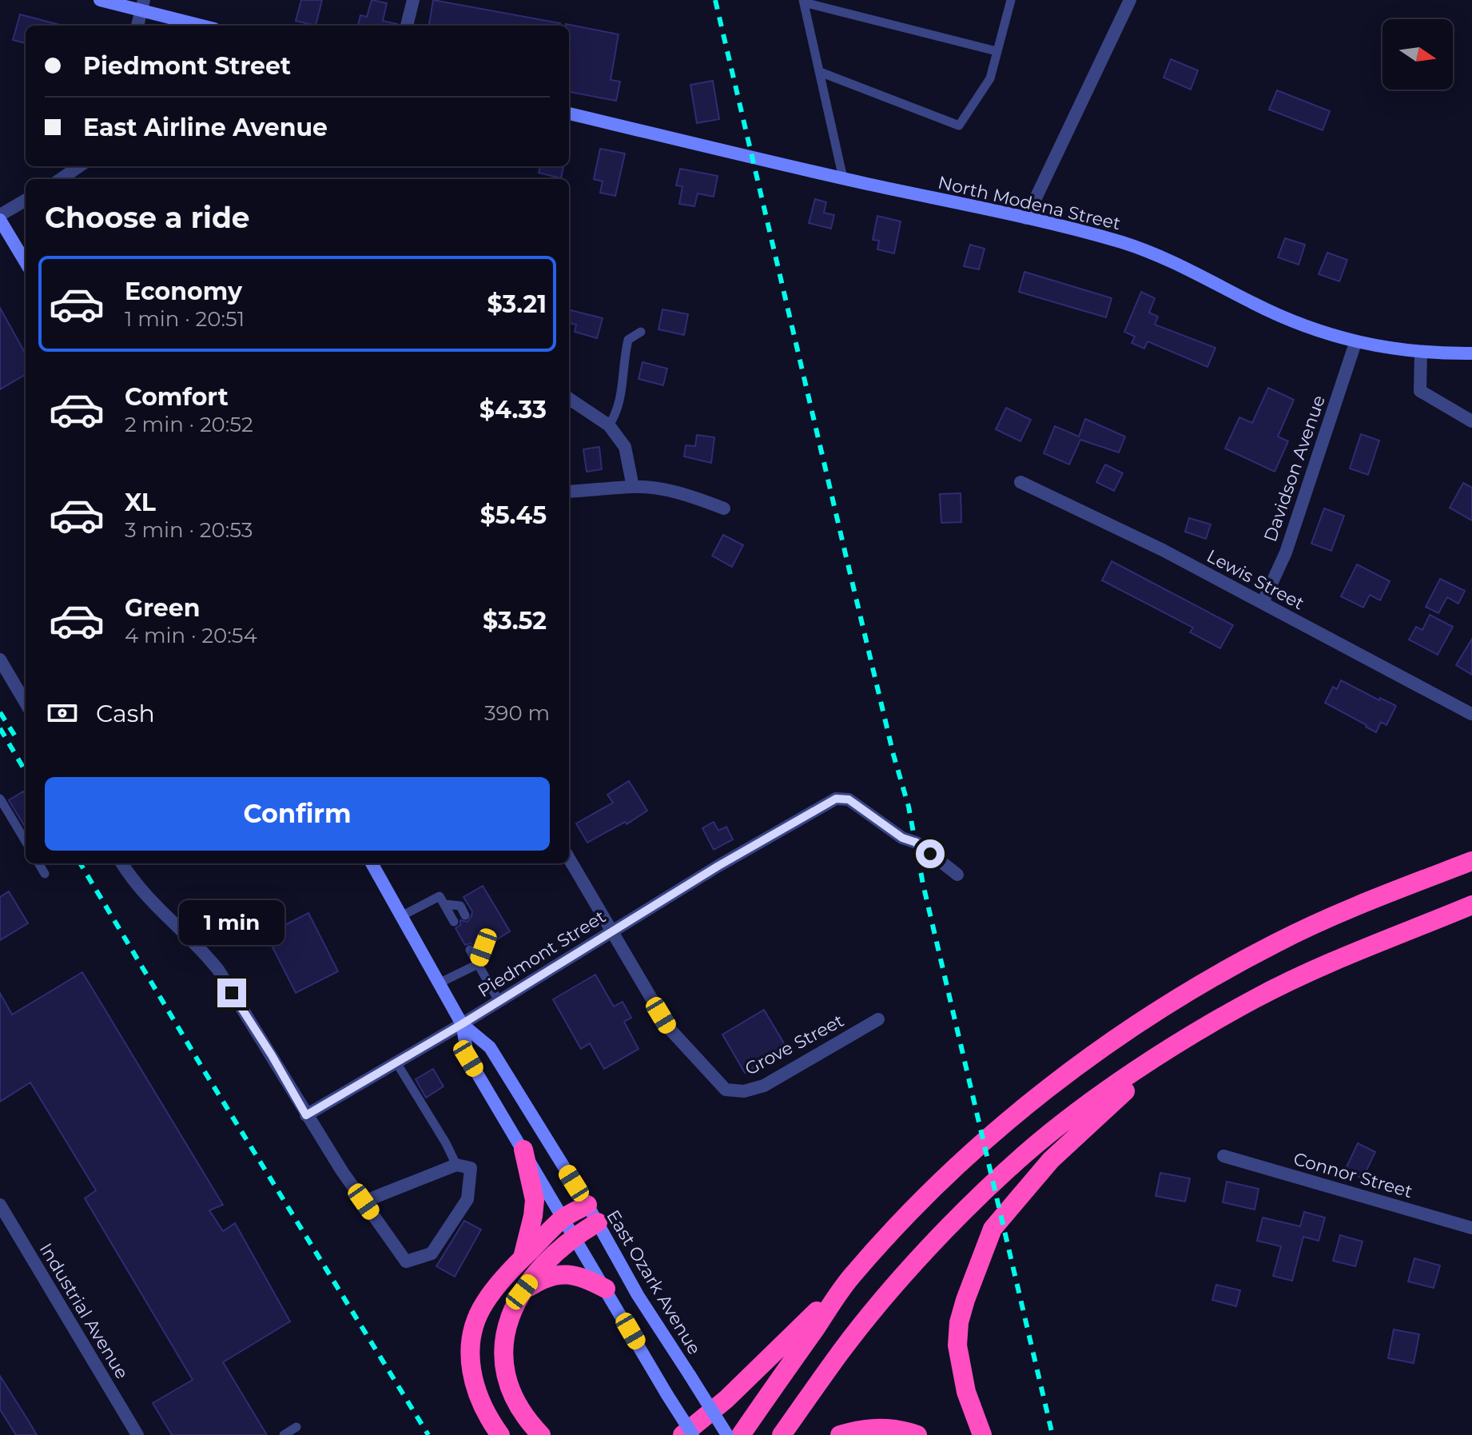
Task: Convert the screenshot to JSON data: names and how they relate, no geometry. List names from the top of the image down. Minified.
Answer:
{"streets":{"main road":["North Modena Street","East Ozark Avenue"],"street":["Davidson Avenue","Lewis Street","Piedmont Street","Grove Street","Connor Street","Industrial Avenue"]},"crossings":[["North Modena Street","Davidson Avenue"],["Davidson Avenue","Lewis Street"],["Piedmont Street","Grove Street"],["Piedmont Street","East Ozark Avenue"]],"north":"right","page":{"banner":["Piedmont Street","East Airline Avenue"],"heading":"Choose a ride","list":[{"name":"Economy","note":"1 min · 20:51","value":"$3.21"},{"name":"Comfort","note":"2 min · 20:52","value":"$4.33"},{"name":"XL","note":"3 min · 20:53","value":"$5.45"},{"name":"Green","note":"4 min · 20:54","value":"$3.52"}],"pay":["Cash","390 m"],"buttons":"Confirm","bubble":"1 min"}}
